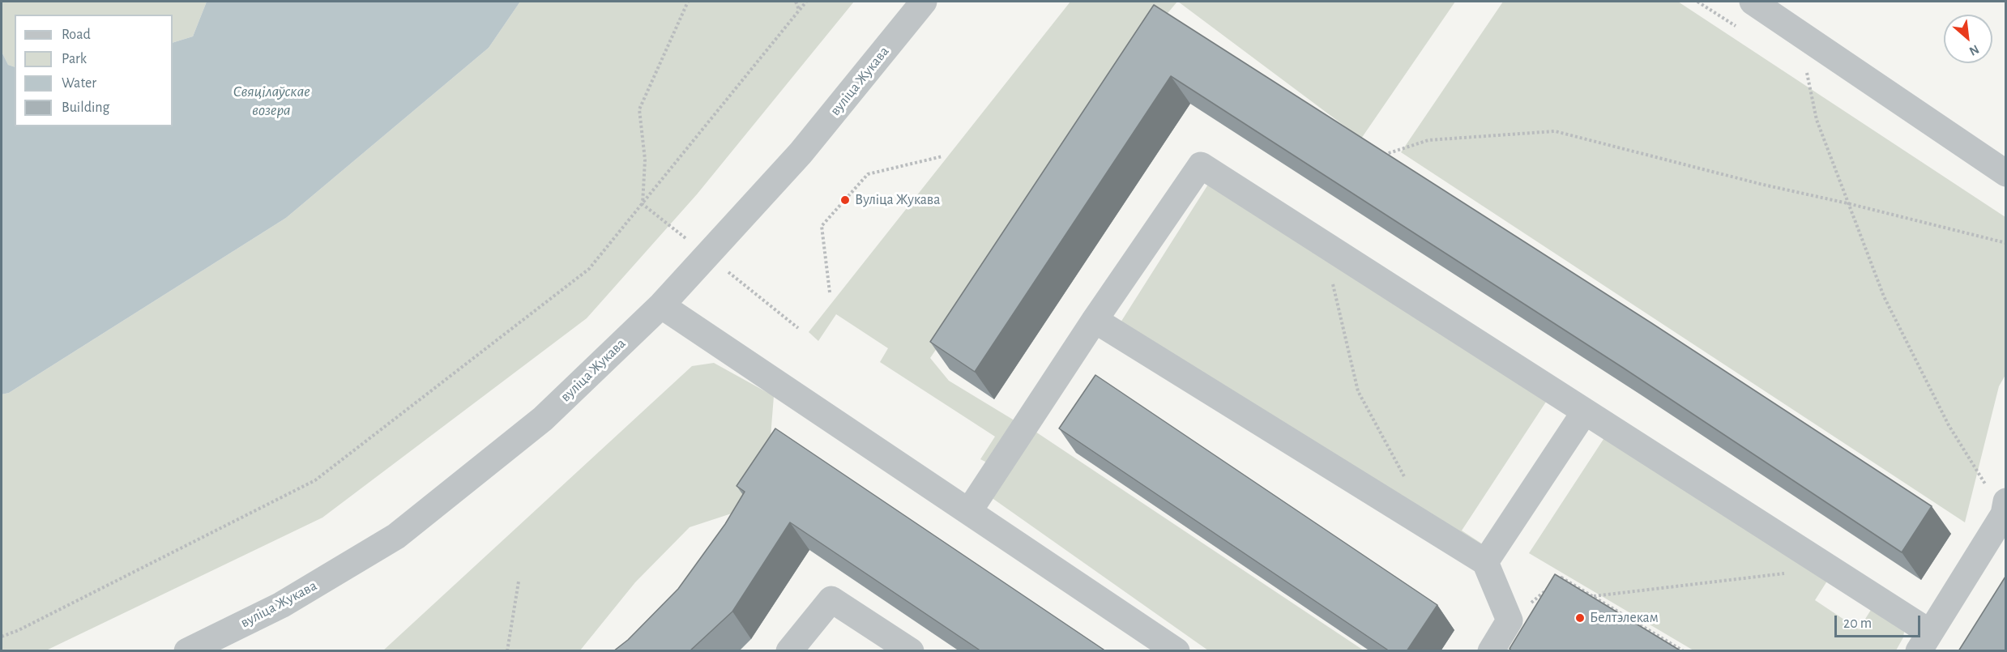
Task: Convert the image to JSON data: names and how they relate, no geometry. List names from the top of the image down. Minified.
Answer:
{"streets":{"street":["вуліца Жукава"]},"water":["Свяцілаўскае возера"],"places":["Вуліца Жукава","Белтэлекам"],"legend":["Road","Park","Water","Building"],"scale_bar":"20 m","north":"bottom right"}
